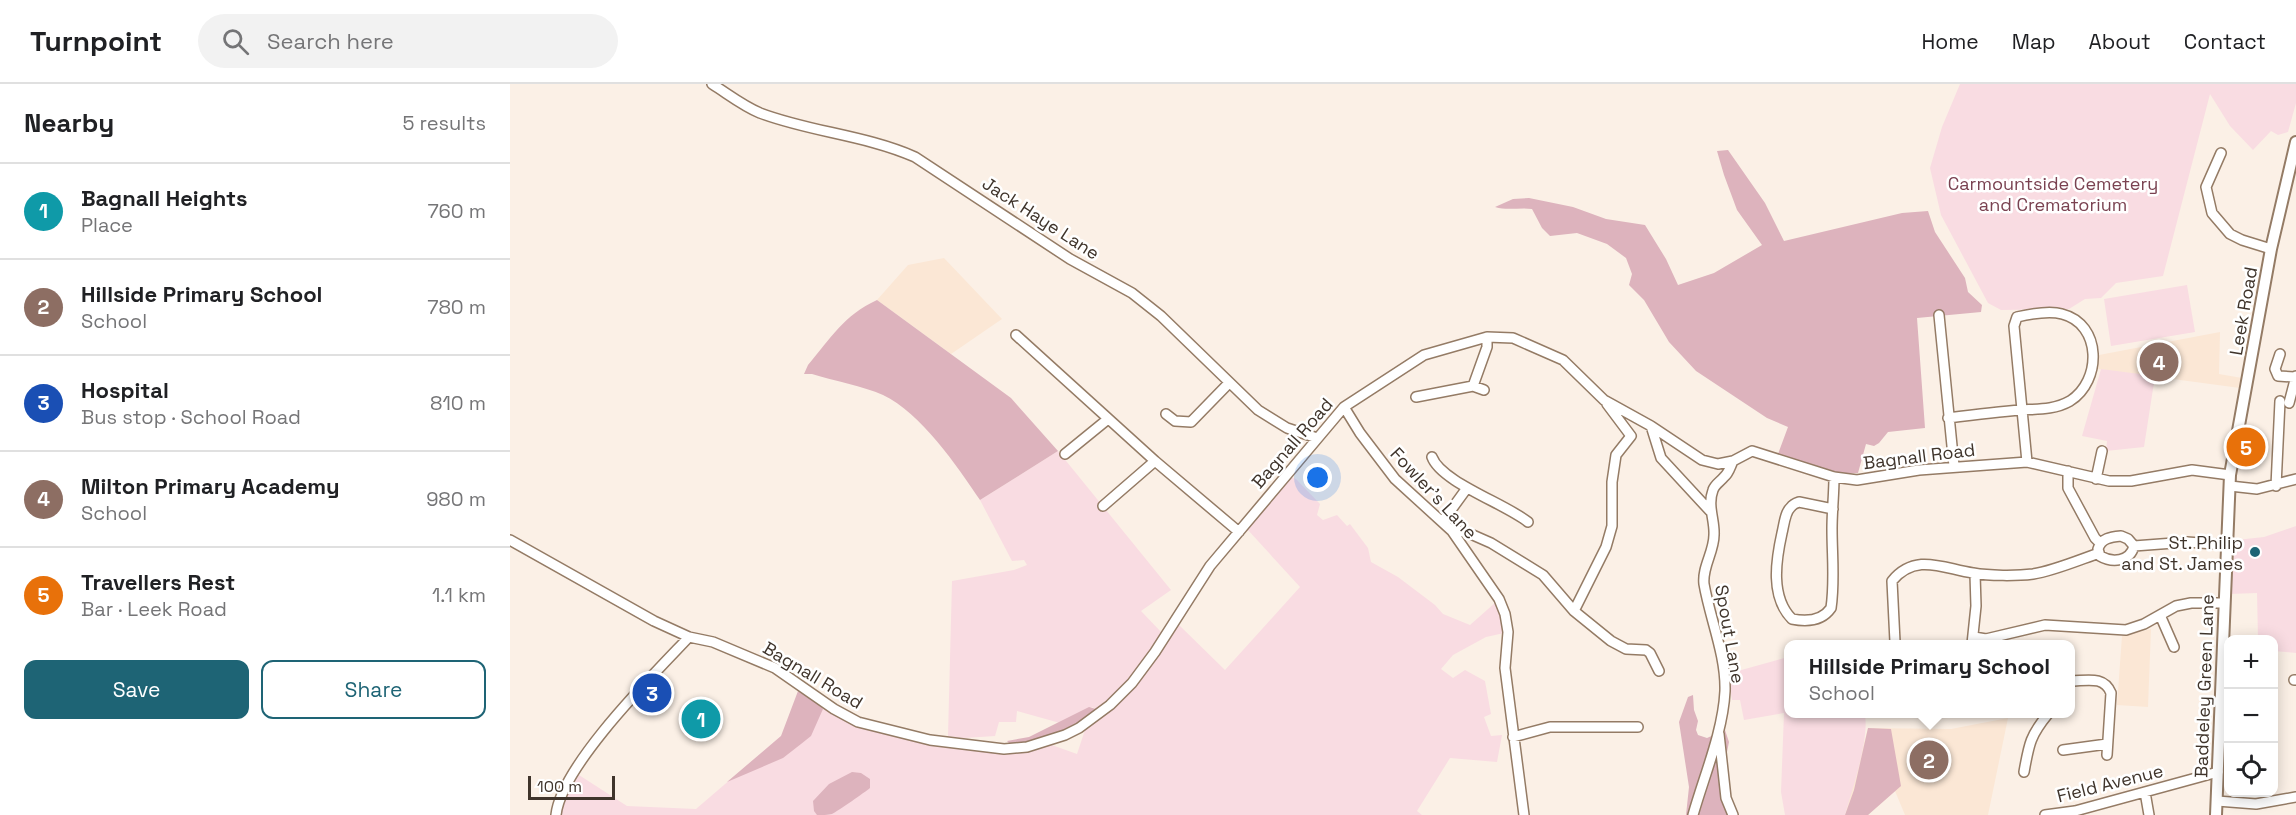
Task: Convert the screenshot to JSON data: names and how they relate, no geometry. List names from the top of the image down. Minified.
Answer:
{"streets":{"main road":["Leek Road","Baddeley Green Lane"],"street":["Jack Haye Lane","Bagnall Road","Fowler's Lane","Spout Lane","Field Avenue"]},"crossings":[["Jack Haye Lane","Bagnall Road"],["Leek Road","Bagnall Road"],["Leek Road","Baddeley Green Lane"],["Bagnall Road","Fowler's Lane"],["Bagnall Road","Spout Lane"],["Bagnall Road","Baddeley Green Lane"],["Baddeley Green Lane","Field Avenue"]],"parks":["Carmountside Cemetery and Crematorium"],"places":["St. Philip and St. James"],"scale_bar":"100 m","page":{"header":"Turnpoint","search":"Search here","nav":["Home","Map","About","Contact"],"heading":["Nearby","5 results"],"list":[{"mark":"1","name":"Bagnall Heights","note":"Place","value":"760 m"},{"mark":"2","name":"Hillside Primary School","note":"School","value":"780 m"},{"mark":"3","name":"Hospital","note":"Bus stop · School Road","value":"810 m"},{"mark":"4","name":"Milton Primary Academy","note":"School","value":"980 m"},{"mark":"5","name":"Travellers Rest","note":"Bar · Leek Road","value":"1.1 km"}],"pins":["4","5","3","1","2"],"map_buttons":["+","−"],"popup":["Hillside Primary School","School"],"buttons":["Save","Share"],"scale":"100 m"}}
